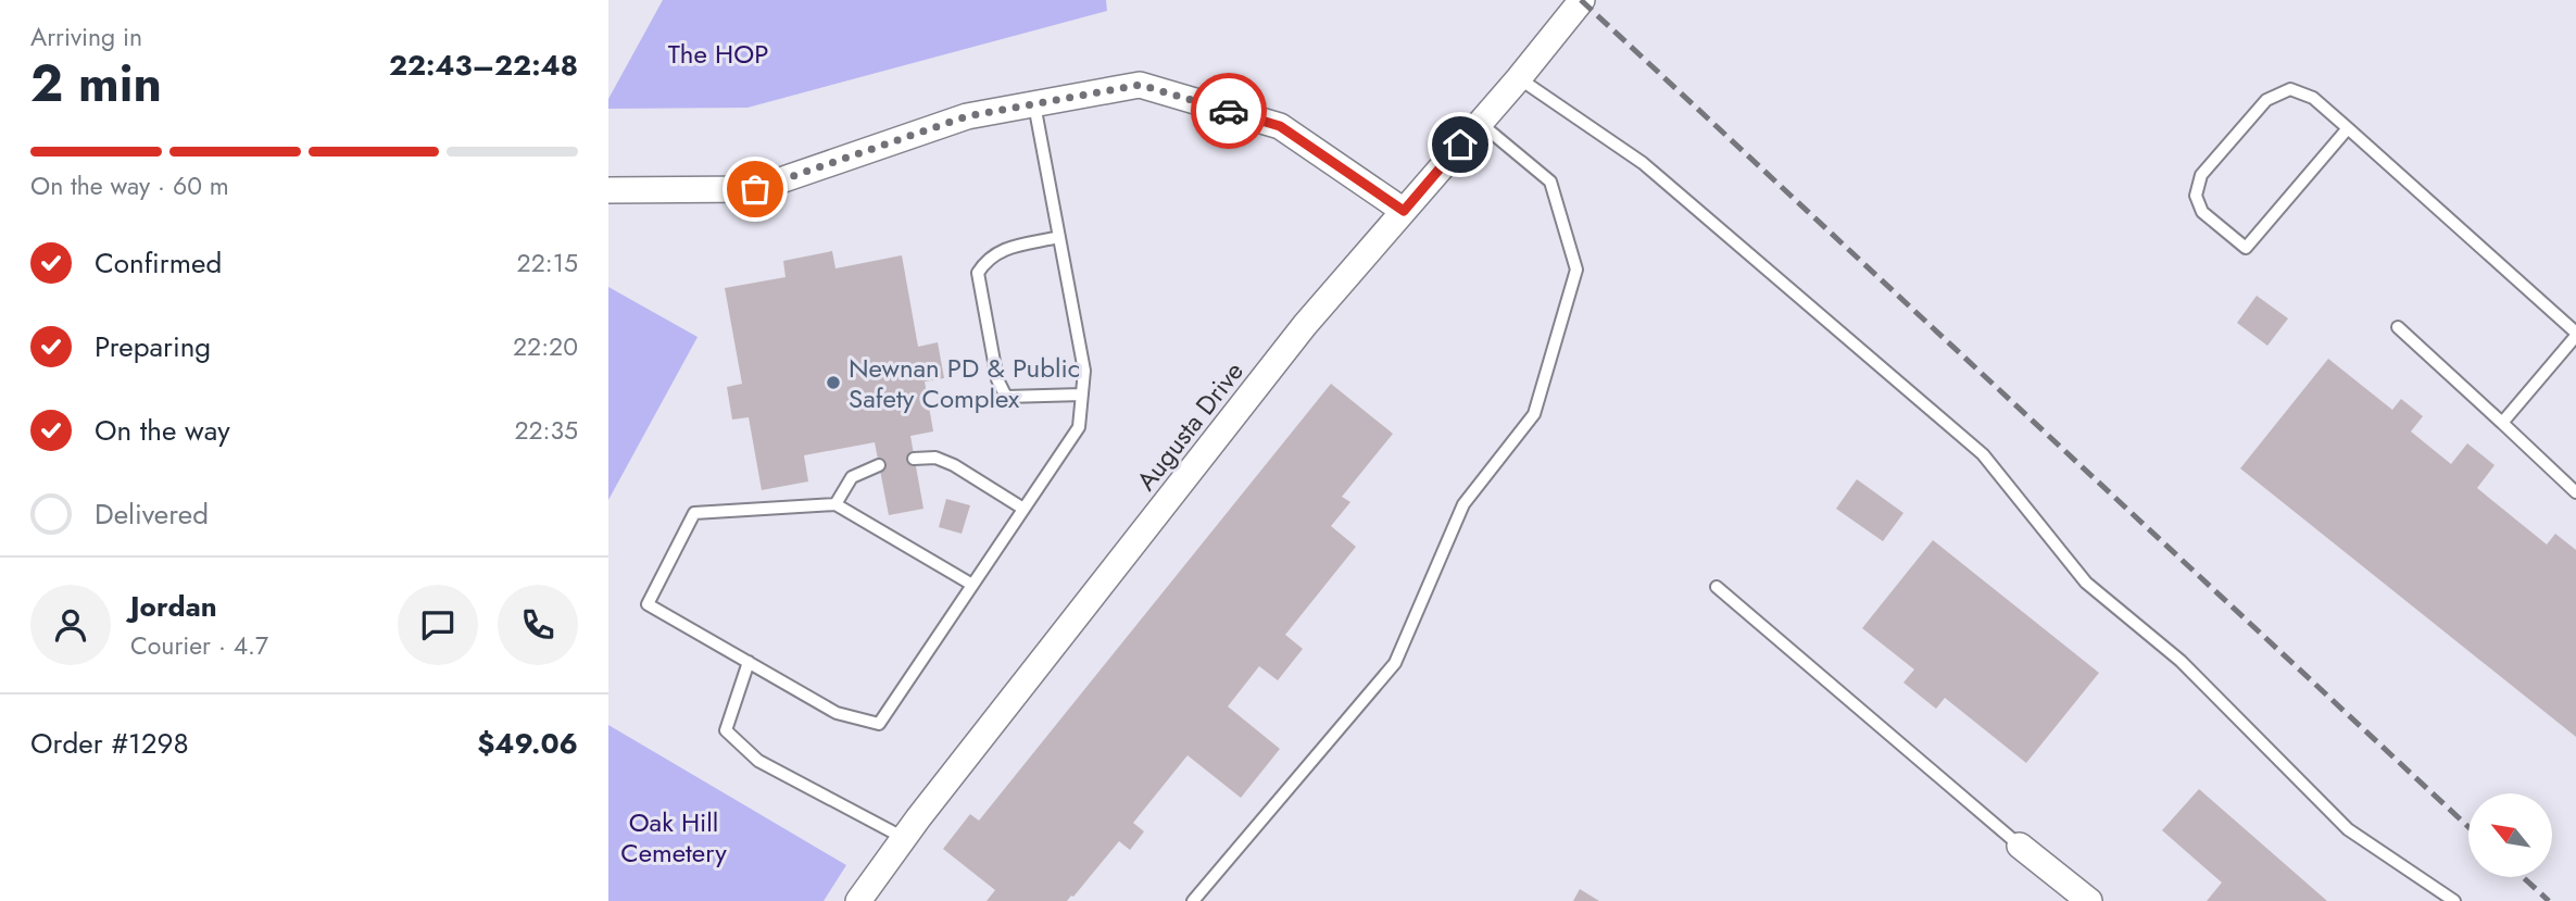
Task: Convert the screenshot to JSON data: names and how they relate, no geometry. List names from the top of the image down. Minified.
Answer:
{"streets":{"street":["Augusta Drive"]},"parks":["The HOP","Oak Hill Cemetery"],"places":["Newnan PD & Public Safety Complex"],"north":"top left","page":{"heading":["2 min","Arriving in","22:43–22:48"],"panel":["Jordan","Courier · 4.7","Order #1298","$49.06"],"bar":"On the way · 60 m","list":[["Confirmed","22:15"],["Preparing","22:20"],["On the way","22:35"],"Delivered"]}}
